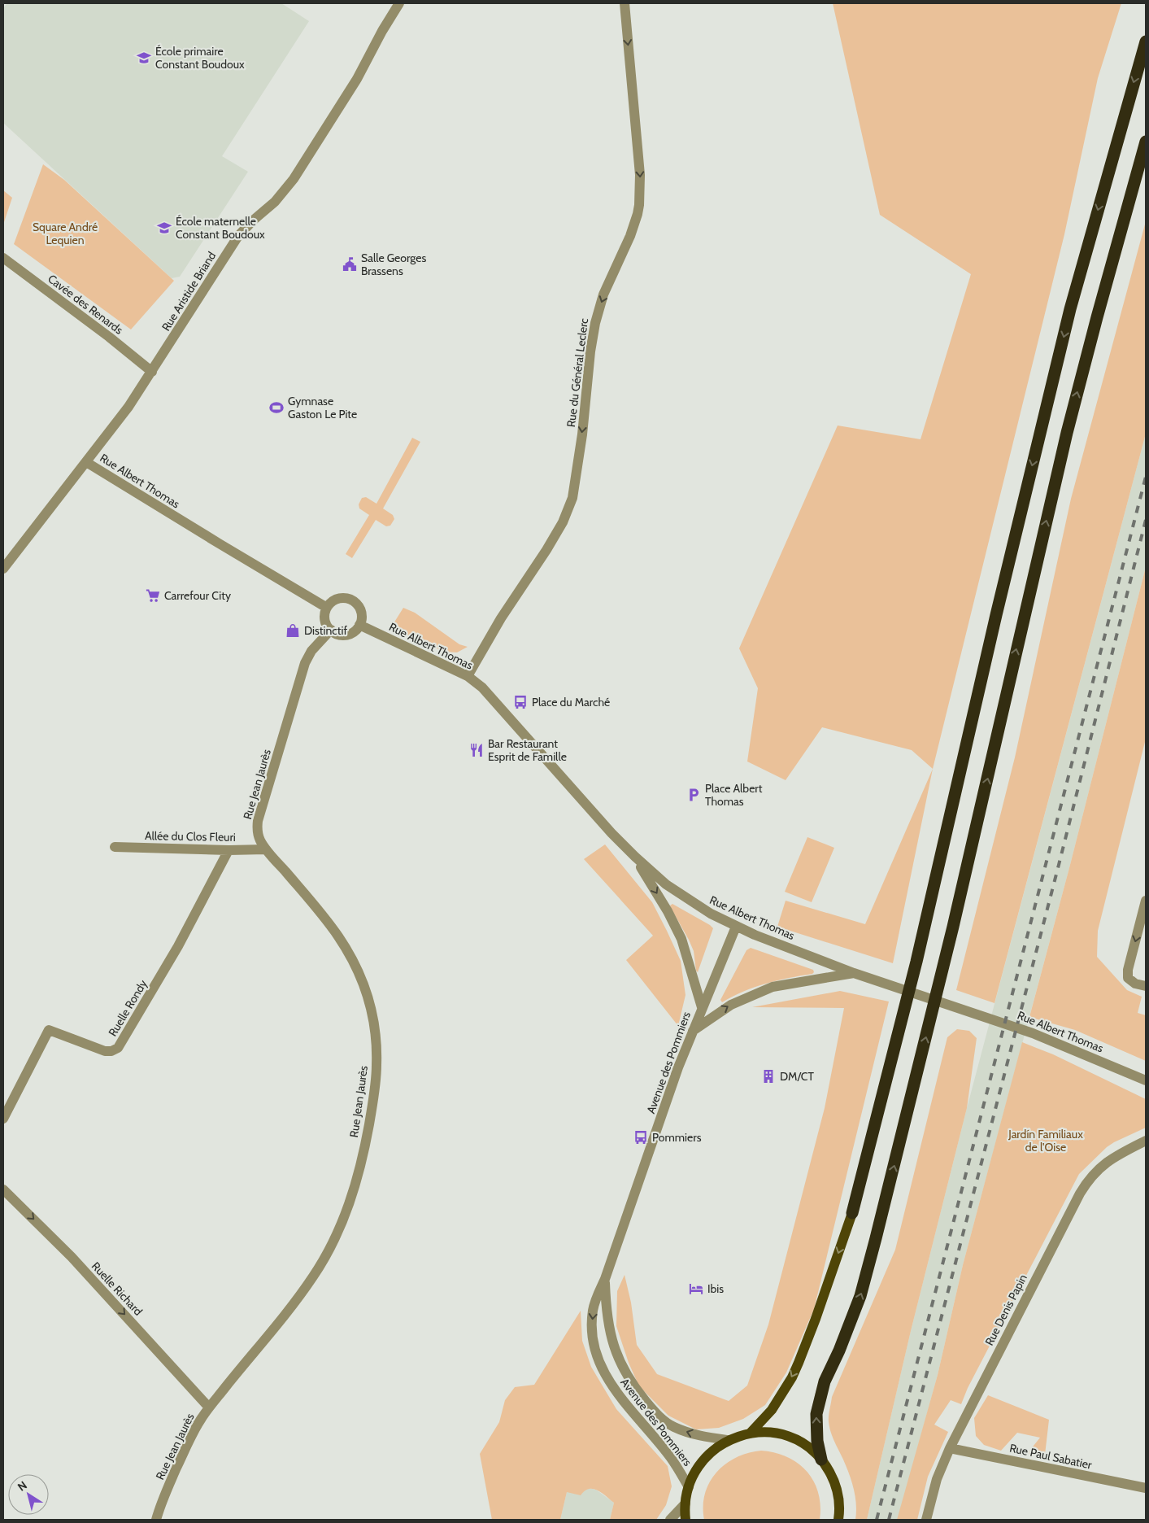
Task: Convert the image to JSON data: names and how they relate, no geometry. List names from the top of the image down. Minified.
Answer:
{"streets":{"street":["Rue Aristide Briand","Cavée des Renards","Rue du Général Leclerc","Rue Albert Thomas","Rue Jean Jaurès","Allée du Clos Fleuri","Ruelle Rondy","Avenue des Pommiers","Ruelle Richard","Rue Denis Papin","Rue Paul Sabatier"]},"crossings":[["Rue Aristide Briand","Cavée des Renards"],["Rue Aristide Briand","Rue Albert Thomas"],["Rue du Général Leclerc","Rue Albert Thomas"],["Rue Albert Thomas","Rue Jean Jaurès"],["Rue Albert Thomas","Avenue des Pommiers"],["Rue Jean Jaurès","Allée du Clos Fleuri"],["Rue Jean Jaurès","Ruelle Richard"],["Allée du Clos Fleuri","Ruelle Rondy"],["Rue Denis Papin","Rue Paul Sabatier"]],"one_way":["Rue du Général Leclerc","Ruelle Richard"],"parks":["Square André Lequien","Jardín Familiaux de l'Oise"],"places":{"school or university":["École primaire Constant Boudoux","École maternelle Constant Boudoux"],"public building":["Salle Georges Brassens"],"sports":["Gymnase Gaston Le Pite"],"supermarket":["Carrefour City"],"shop":["Distinctif"],"bus stop":["Place du Marché","Pommiers"],"restaurant":["Bar Restaurant Esprit de Famille"],"parking":["Place Albert Thomas"],"building":["DM/CT"],"hotel":["Ibis"]},"north":"top left"}
